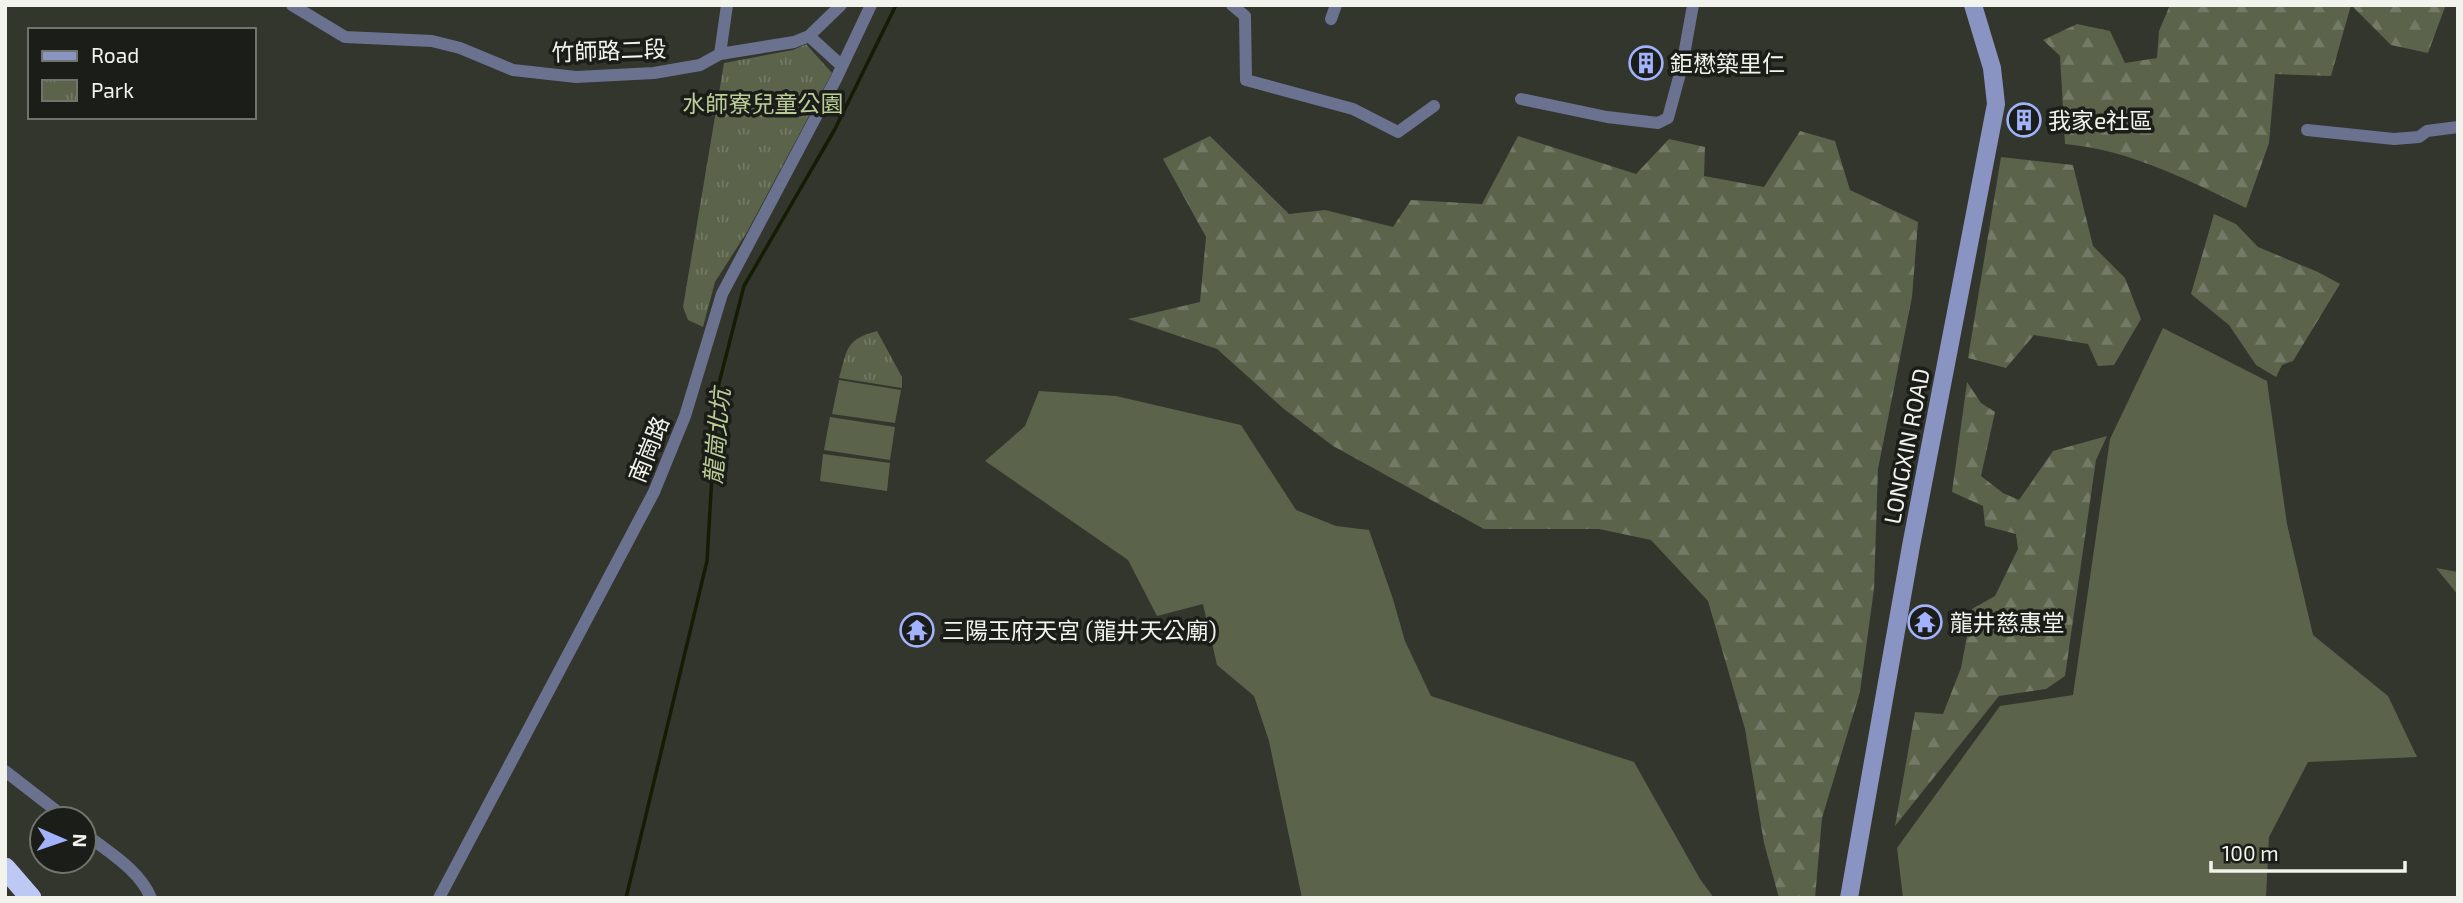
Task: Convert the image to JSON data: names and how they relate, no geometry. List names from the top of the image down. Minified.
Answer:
{"streets":{"street":["竹師路二段","LONGXIN ROAD","南崗路"]},"water":["龍崗北坑"],"parks":["水師寮兒童公園"],"places":{"building":["鉅懋築里仁","我家e社區"],"temple":["龍井慈惠堂","三陽玉府天宮 (龍井天公廟)"]},"legend":["Road","Park"],"scale_bar":"100 m","north":"right"}
